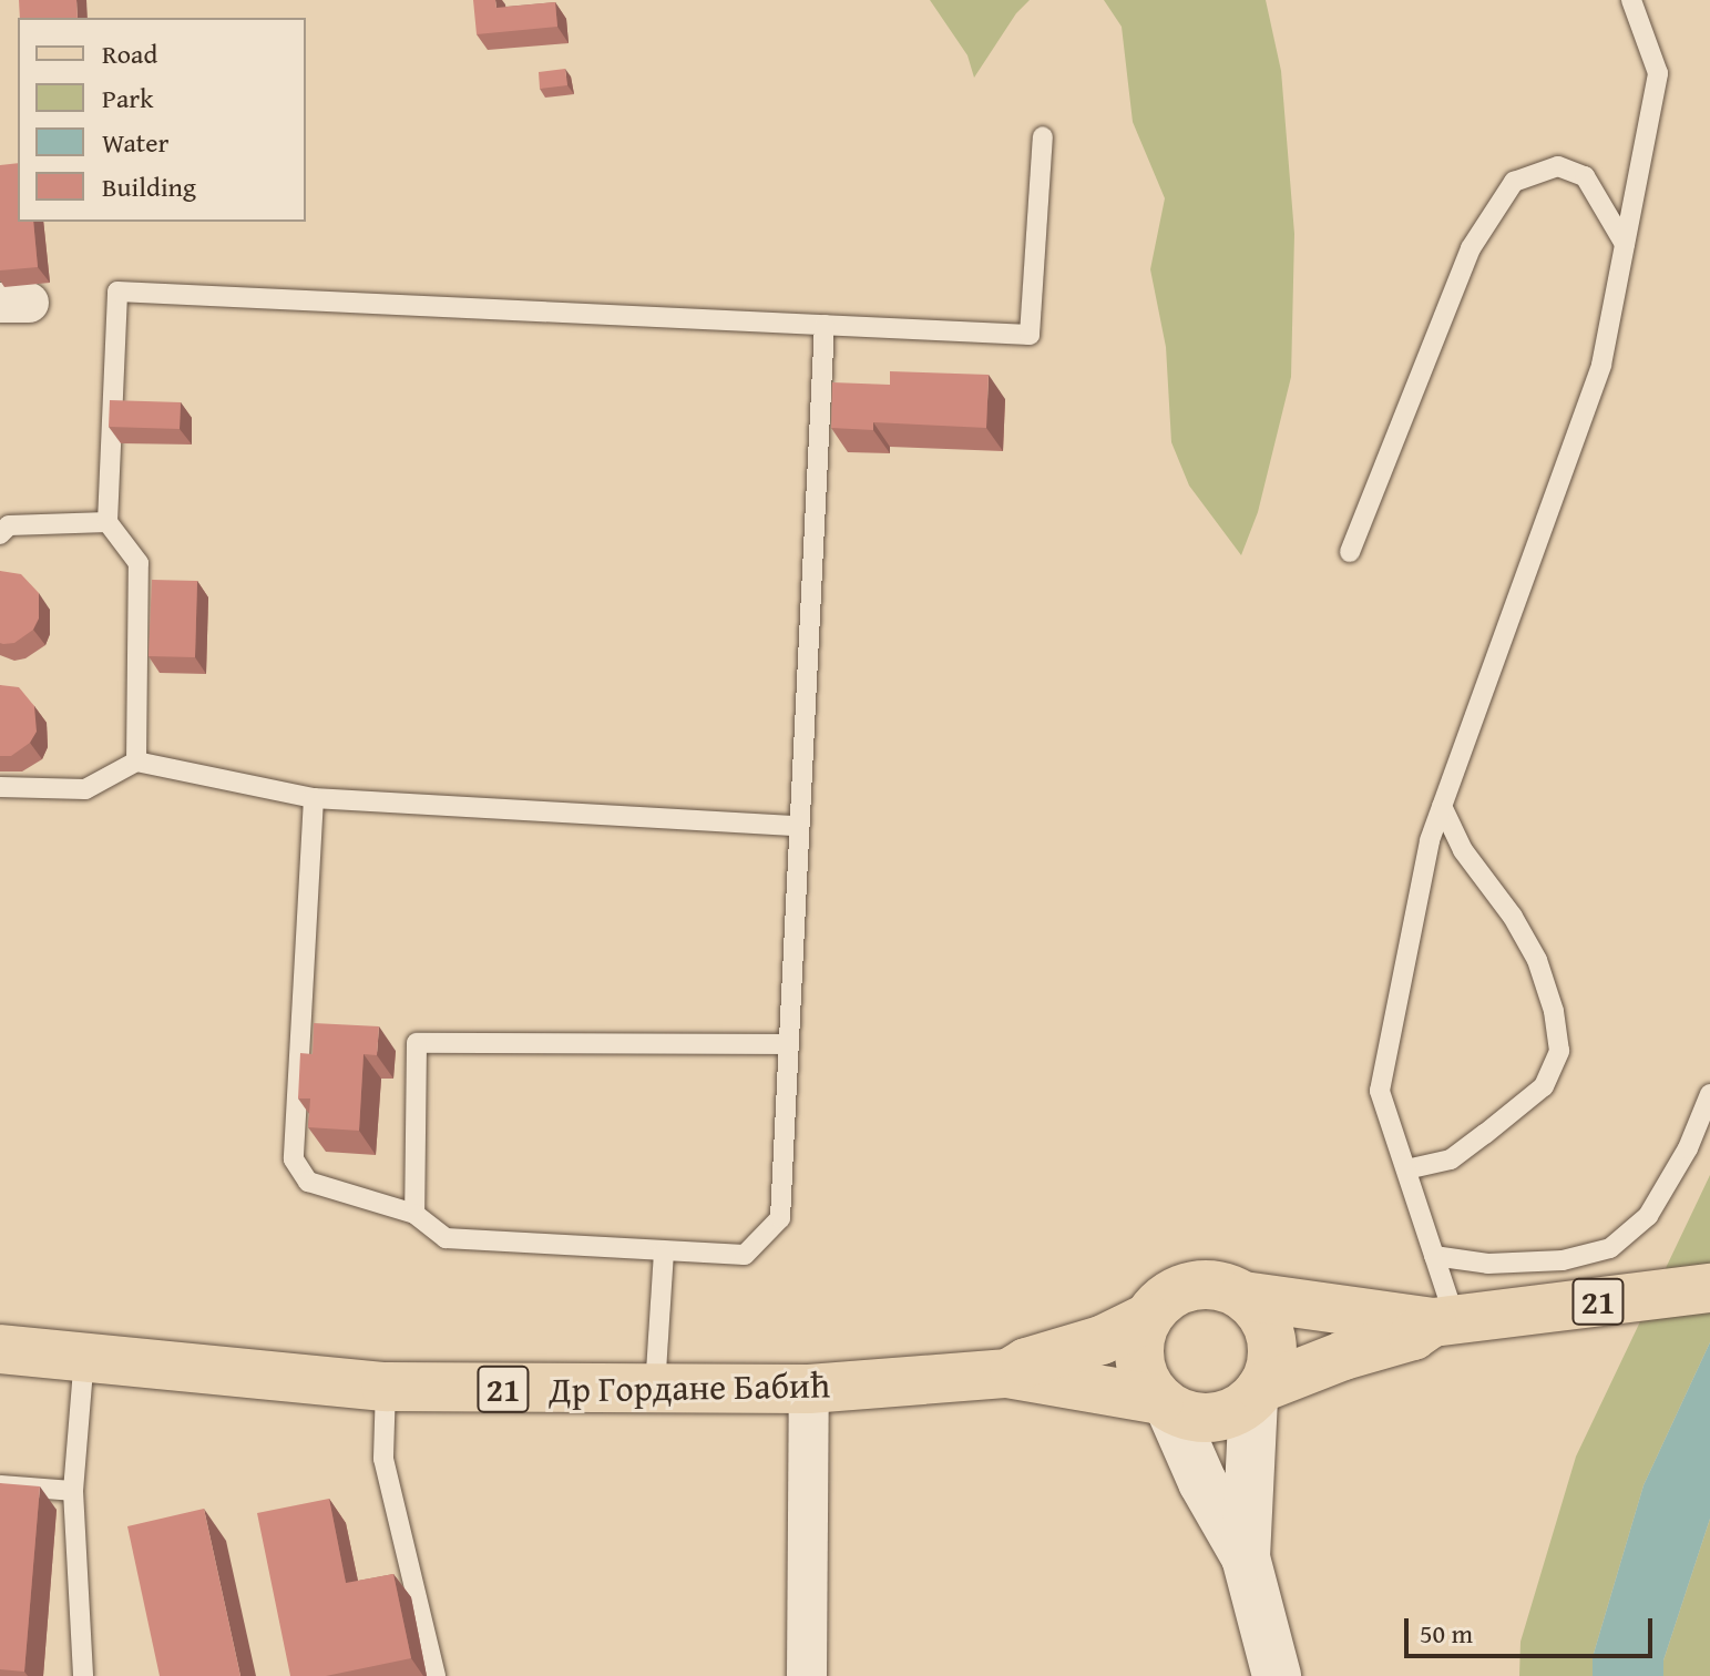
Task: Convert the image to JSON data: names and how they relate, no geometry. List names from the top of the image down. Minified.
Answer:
{"streets":{"main road":["21","Др Гордане Бабић"]},"crossings":[["21","Др Гордане Бабић"]],"legend":["Road","Park","Water","Building"],"scale_bar":"50 m"}
